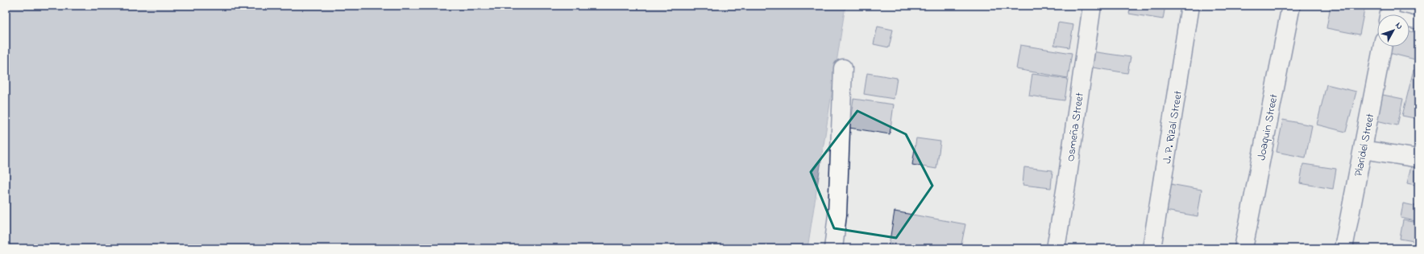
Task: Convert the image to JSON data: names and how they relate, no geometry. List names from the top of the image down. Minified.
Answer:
{"streets":{"street":["Osmeña Street","J. P. Rizal Street","Joaquin Street","Plaridel Street"]},"north":"top right"}
